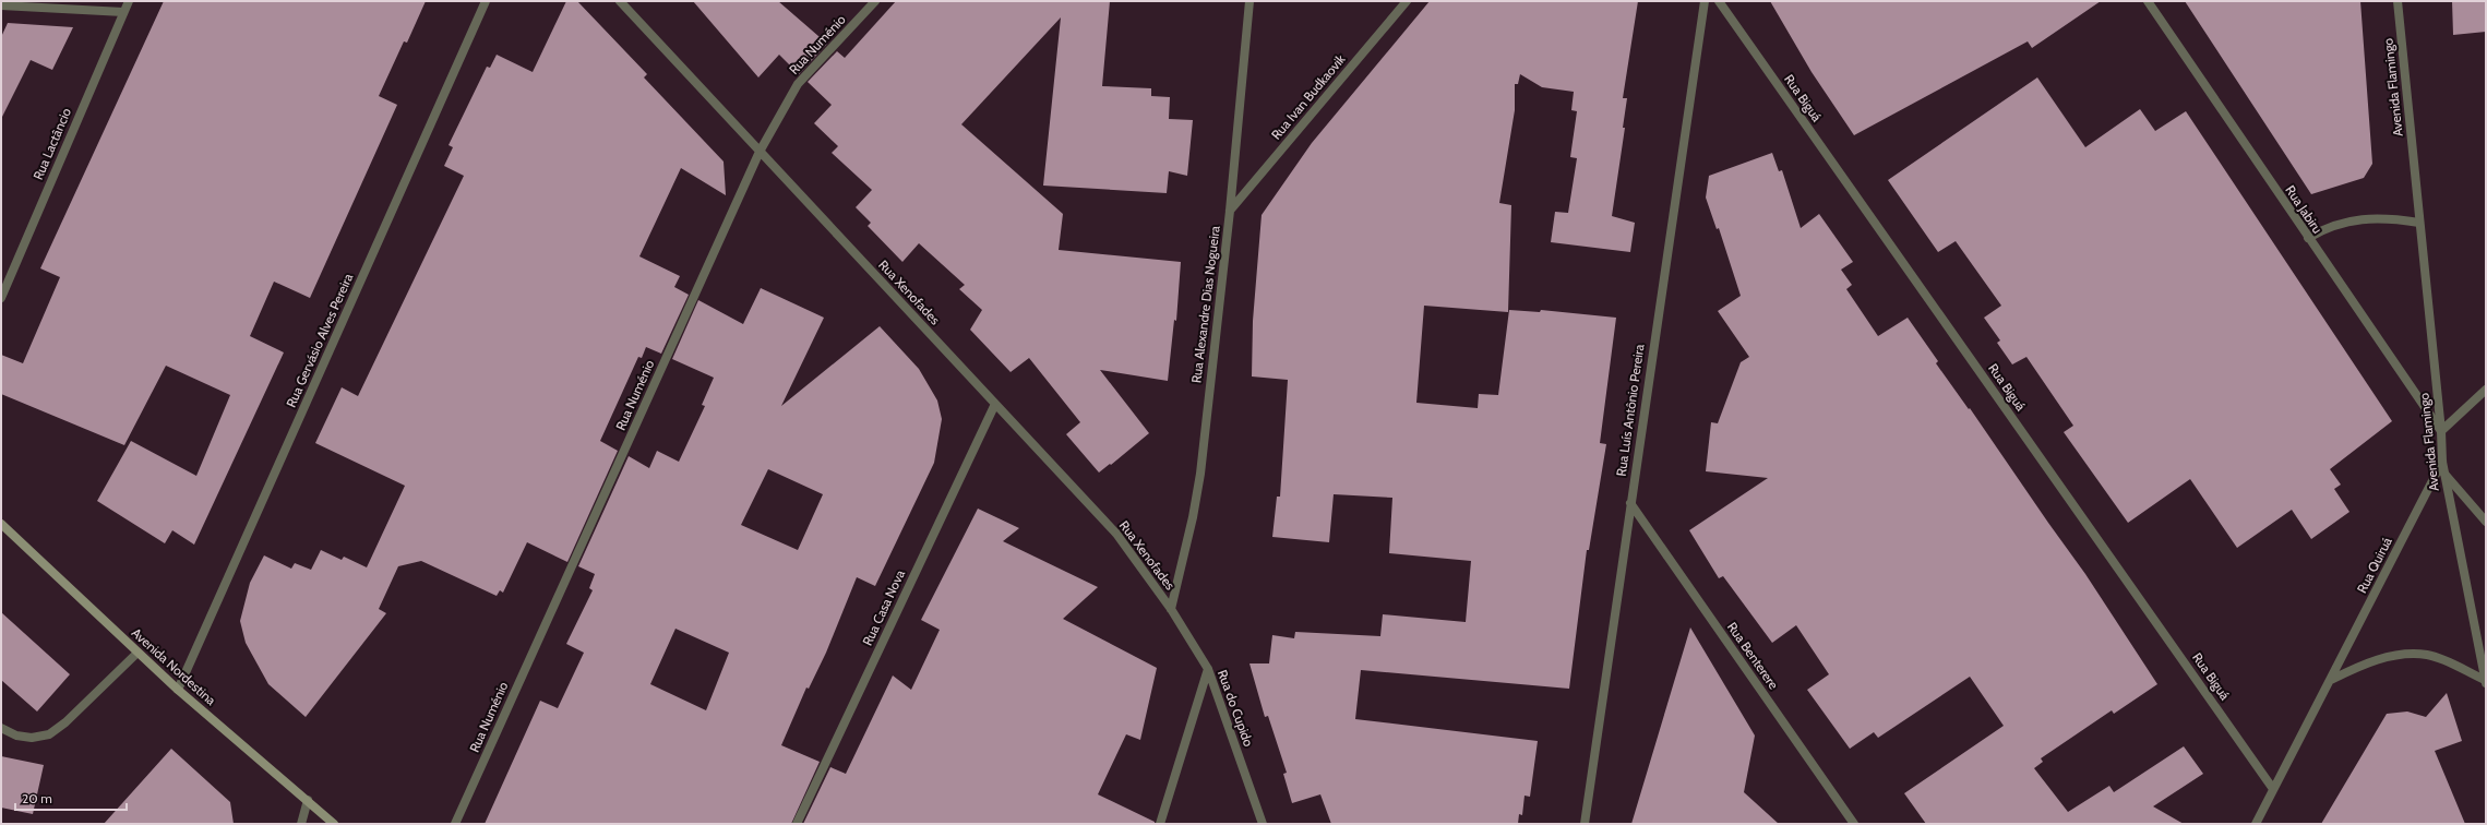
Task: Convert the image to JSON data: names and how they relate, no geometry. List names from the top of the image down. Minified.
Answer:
{"streets":{"main road":["Avenida Nordestina"],"street":["Rua Numénio","Avenida Flamingo","Rua Ivan Budkaovik","Rua Biguá","Rua Lactâncio","Rua Jabiru","Rua Xenofades","Rua Alexandre Dias Nogueira","Rua Gervásio Alves Pereira","Rua Luís Antônio Pereira","Rua Quiruá","Rua Casa Nova","Rua Benterere","Rua do Cupido"]},"crossings":[["Rua Numénio","Rua Xenofades"],["Avenida Flamingo","Rua Jabiru"],["Avenida Flamingo","Rua Quiruá"],["Rua Ivan Budkaovik","Rua Alexandre Dias Nogueira"],["Rua Biguá","Rua Quiruá"],["Rua Xenofades","Rua Alexandre Dias Nogueira"],["Rua Xenofades","Rua Casa Nova"],["Rua Xenofades","Rua do Cupido"],["Rua Alexandre Dias Nogueira","Rua do Cupido"],["Rua Gervásio Alves Pereira","Avenida Nordestina"],["Rua Luís Antônio Pereira","Rua Benterere"]],"scale_bar":"20 m"}
